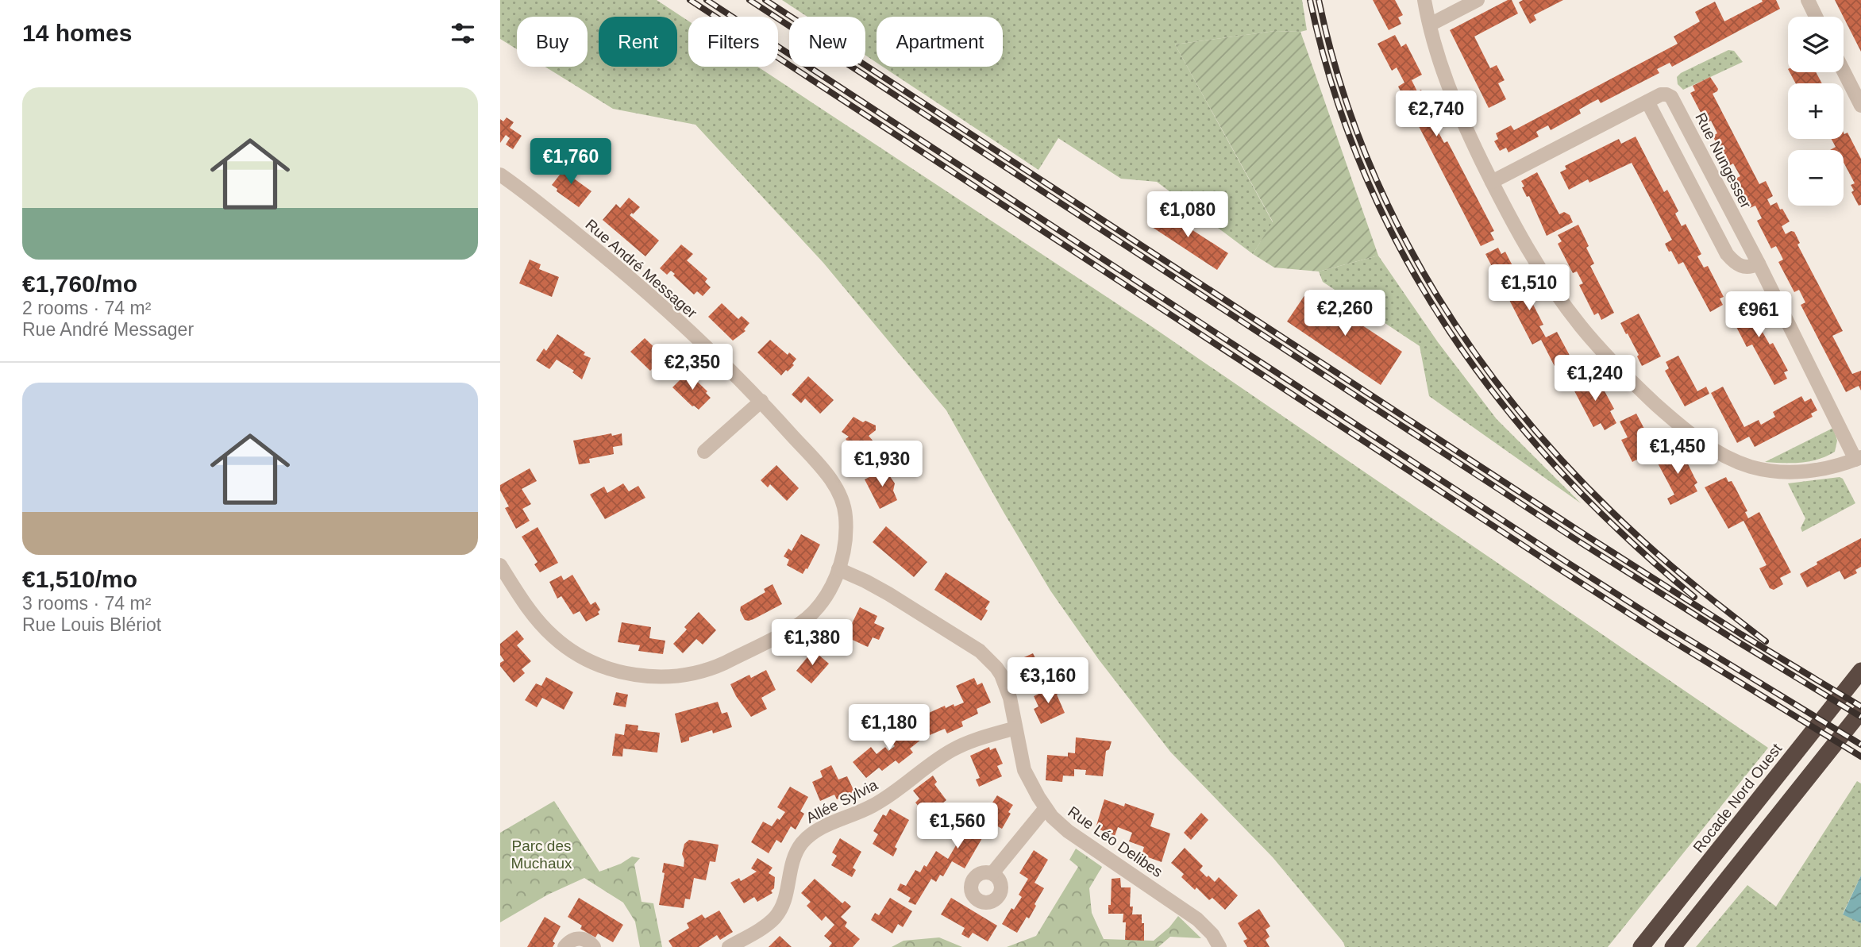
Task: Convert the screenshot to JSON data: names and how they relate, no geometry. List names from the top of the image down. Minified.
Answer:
{"streets":{"highway":["Rocade Nord Ouest"],"street":["Rue Nungesser","Rue André Messager","Allée Sylvia","Rue Léo Delibes"]},"crossings":[["Rue André Messager","Rue Léo Delibes"],["Allée Sylvia","Rue Léo Delibes"]],"parks":["Parc des Muchaux"],"page":{"heading":"14 homes","map_buttons":["+","−"],"chip":["Buy","Rent","Filters","New","Apartment"],"list":[{"name":"€1,760/mo","note":"2 rooms · 74 m² · Rue André Messager"},{"name":"€1,510/mo","note":"3 rooms · 74 m² · Rue Louis Blériot"}],"price":["€2,740","€1,760","€1,080","€1,510","€2,260","€961","€2,350","€1,240","€1,450","€1,930","€1,380","€3,160","€1,180","€1,560"]}}
